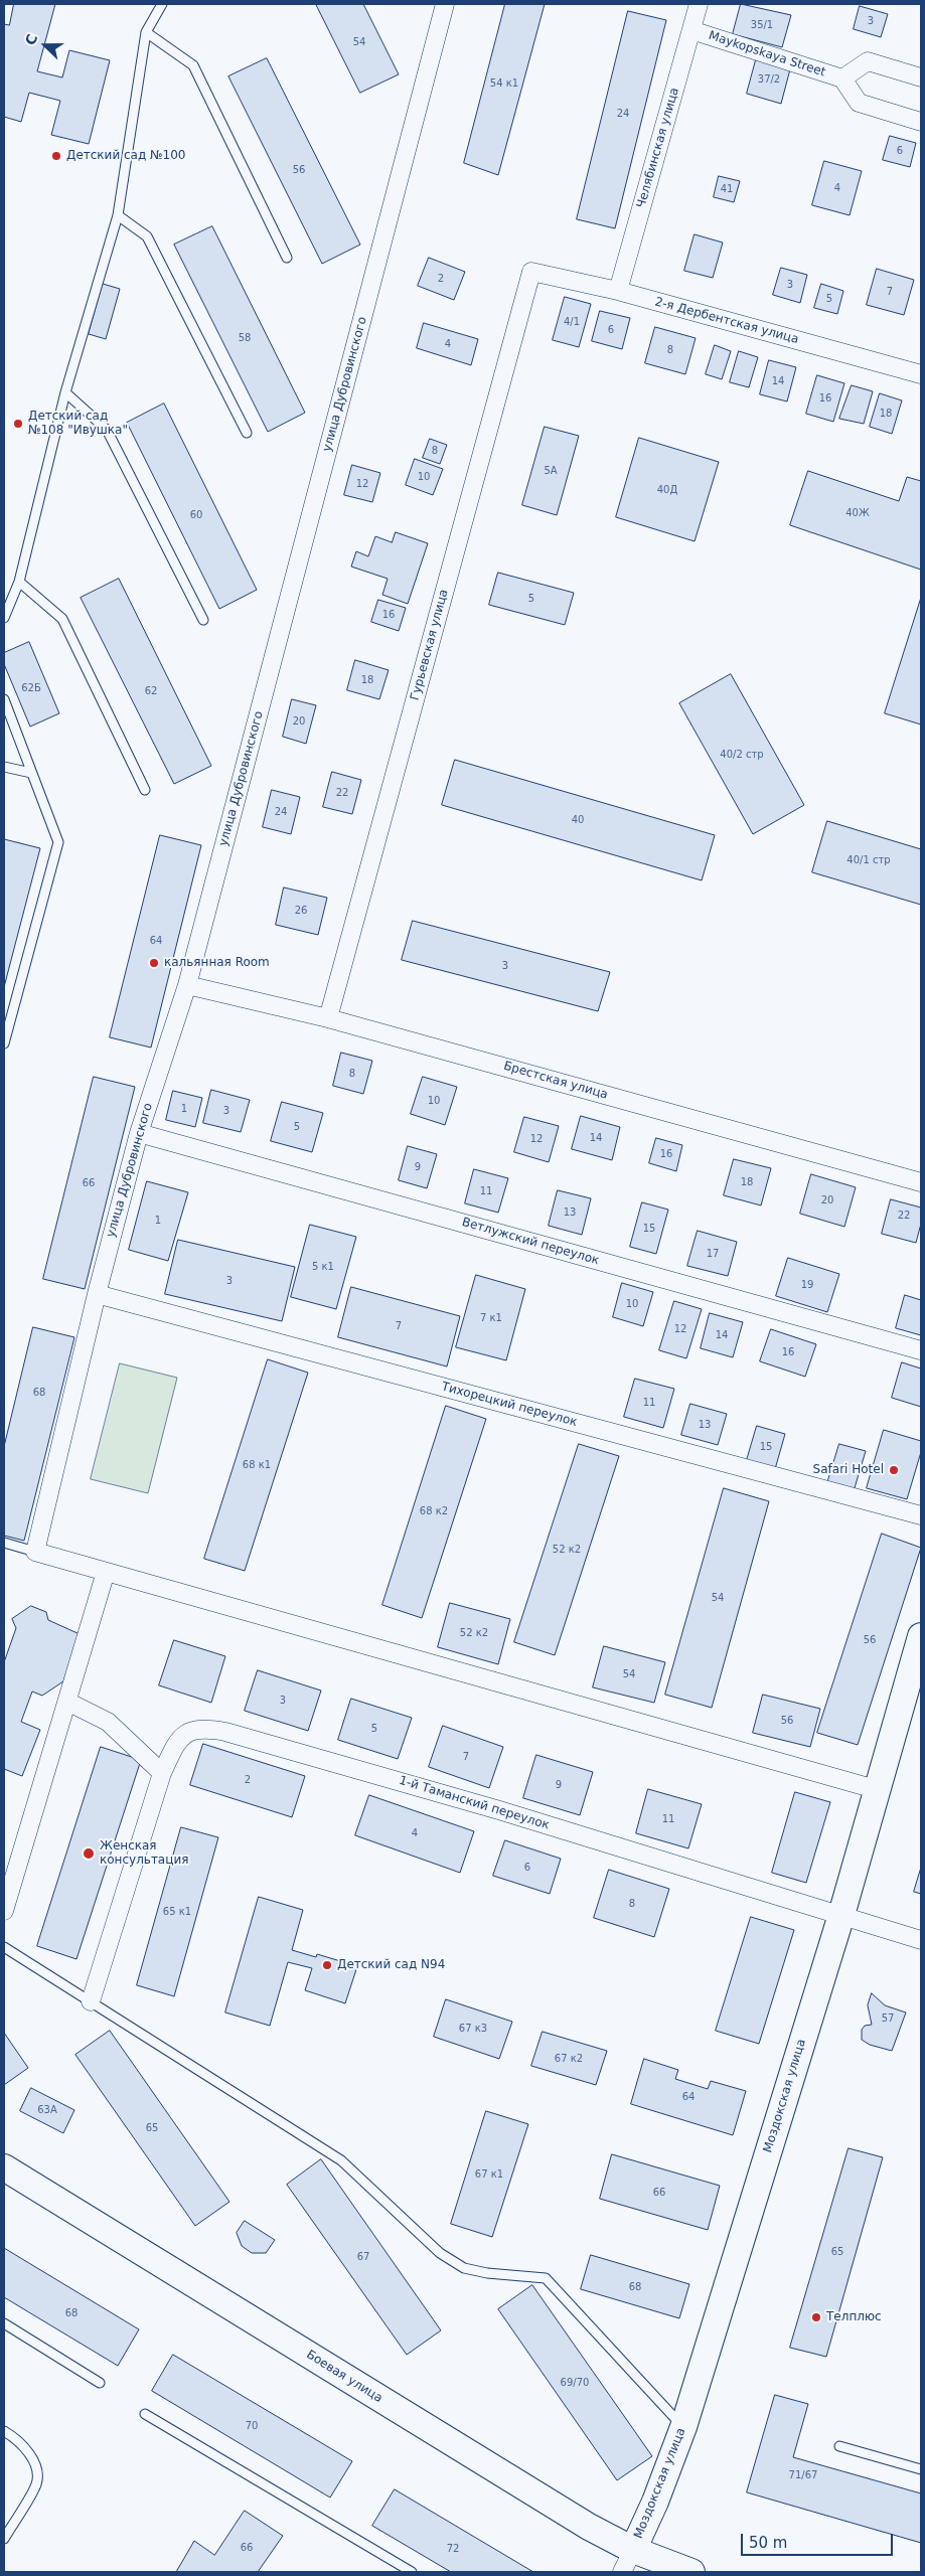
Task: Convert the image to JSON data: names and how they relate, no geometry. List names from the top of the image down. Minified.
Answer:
{"streets":{"main road":["Моздокская улица","Боевая улица"],"street":["Maykopskaya Street","Челябинская улица","2-я Дербентская улица","улица Дубровинского","Гурьевская улица","Брестская улица","Ветлужский переулок","Тихорецкий переулок","1-й Таманский переулок"]},"crossings":[["Maykopskaya Street","Челябинская улица"],["Челябинская улица","2-я Дербентская улица"],["2-я Дербентская улица","Гурьевская улица"],["улица Дубровинского","Брестская улица"],["улица Дубровинского","Ветлужский переулок"],["улица Дубровинского","Тихорецкий переулок"],["Гурьевская улица","Брестская улица"],["1-й Таманский переулок","Моздокская улица"],["Моздокская улица","Боевая улица"]],"places":["Детский сад №100","Детский сад №108 \"Ивушка\"","кальянная Room","Safari Hotel","Женская консультация","Детский сад N94","Телплюс"],"house_numbers":["3","35/1","54","37/2","54 к1","24","6","56","4","41","2","3","7","5","4/1","6","58","4","8","14","16","18","8","5А","10","12","40Д","40Ж","60","5","16","18","62Б","62","20","40/2 стр","22","24","40","40/1 стр","26","64","3","8","10","1","3","5","14","12","16","9","18","66","11","20","13","22","1","15","17","5 к1","3","19","10","7 к1","7","12","14","16","68","11","13","15","68 к1","68 к2","52 к2","54","52 к2","56","54","3","56","5","7","2","9","11","4","6","8","65 к1","57","67 к3","67 к2","64","63А","65","67 к1","66","65","67","68","68","69/70","70","71/67","66","72"],"scale_bar":"50 m","north":"left"}
